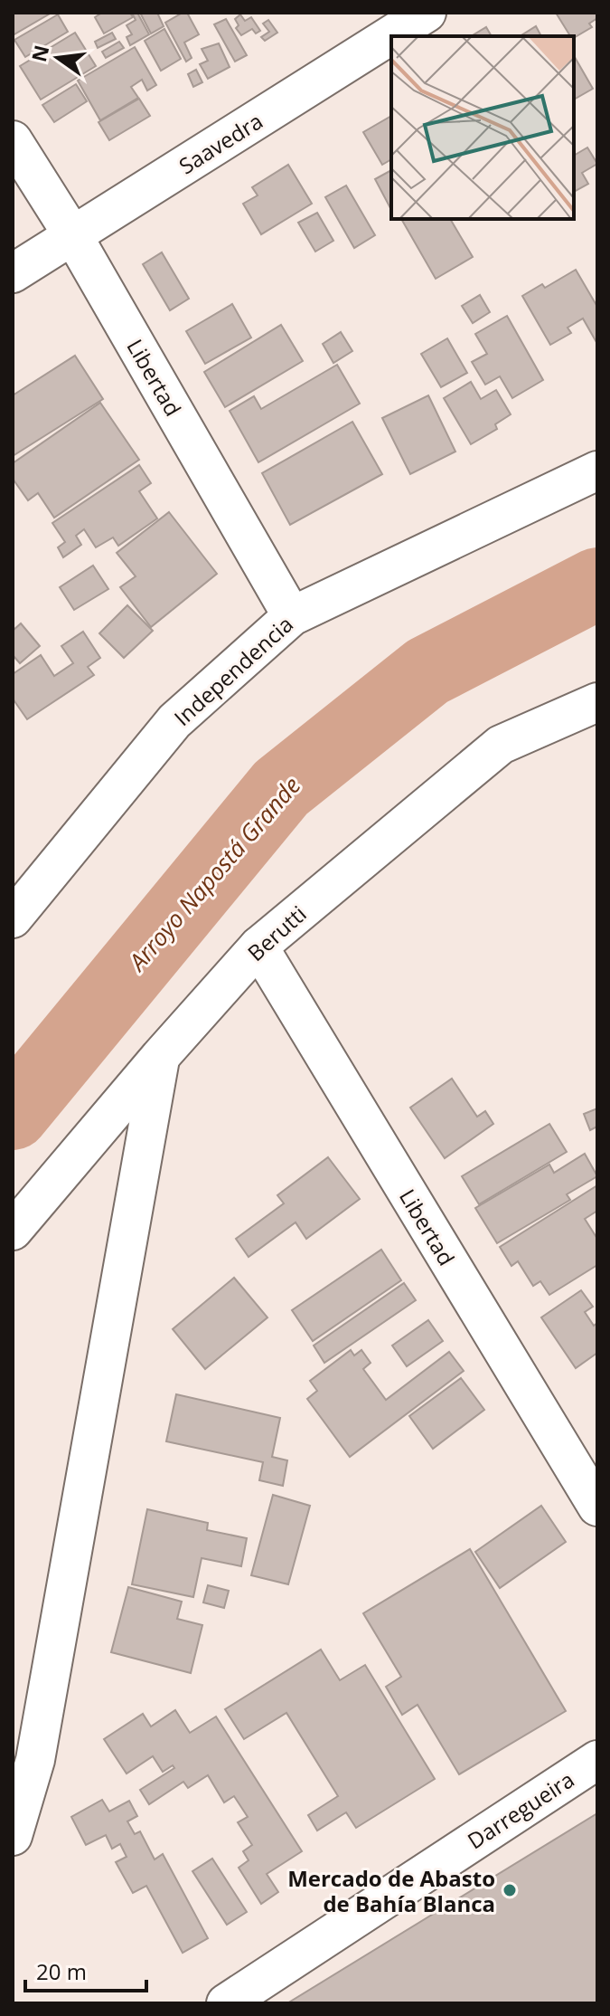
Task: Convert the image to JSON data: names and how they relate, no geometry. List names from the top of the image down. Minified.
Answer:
{"streets":{"street":["Saavedra","Libertad","Independencia","Berutti","Darregueira"]},"crossings":[["Saavedra","Libertad"],["Libertad","Independencia"],["Libertad","Berutti"]],"water":["Arroyo Napostá Grande"],"places":["Mercado de Abasto de Bahía Blanca"],"scale_bar":"20 m","north":"left"}
